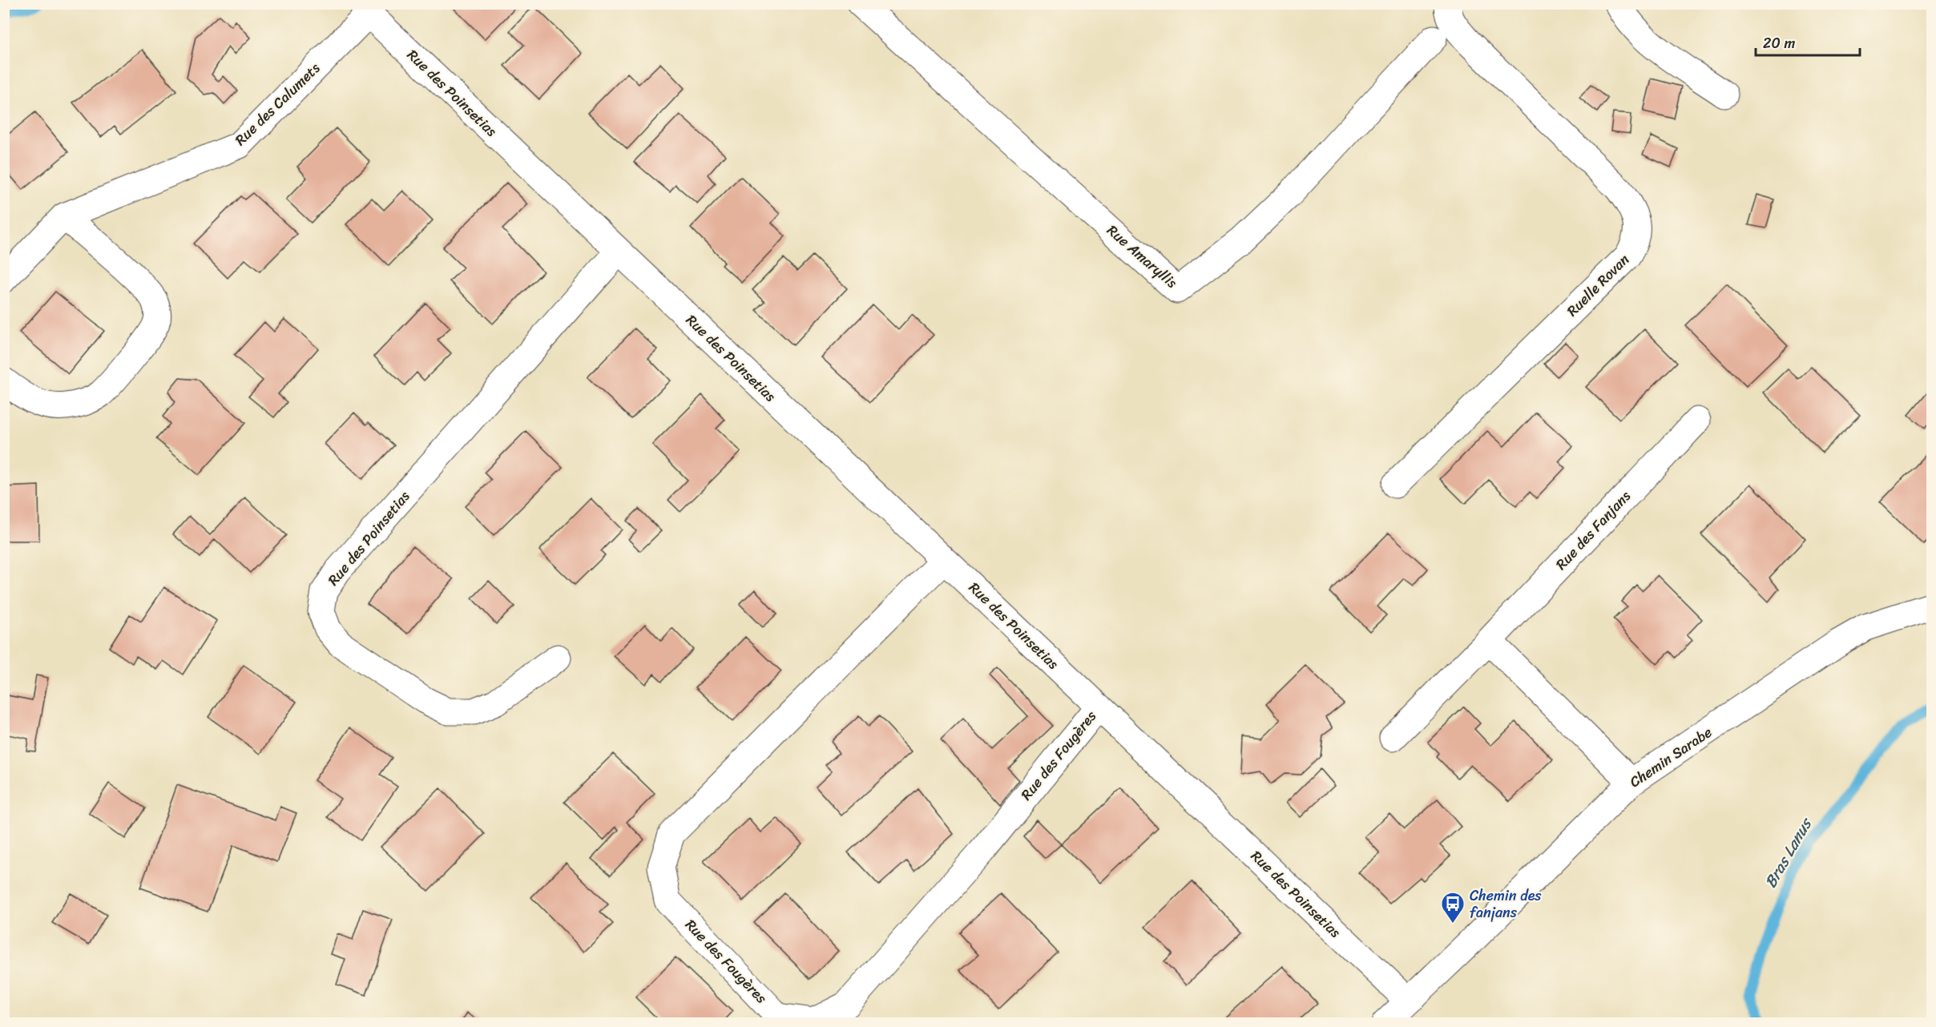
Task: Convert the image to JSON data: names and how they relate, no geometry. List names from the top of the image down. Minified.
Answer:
{"streets":{"street":["Rue des Poinsetias","Rue des Calumets","Rue Amaryllis","Ruelle Rovan","Rue des Fanjans","Rue des Fougères","Chemin Sarabe"]},"crossings":[["Rue des Poinsetias","Rue des Calumets"],["Rue des Poinsetias","Rue des Fougères"],["Rue des Poinsetias","Chemin Sarabe"]],"water":["Bras Lanus"],"places":{"bus stop":["Chemin des fanjans"]},"scale_bar":"20 m"}
